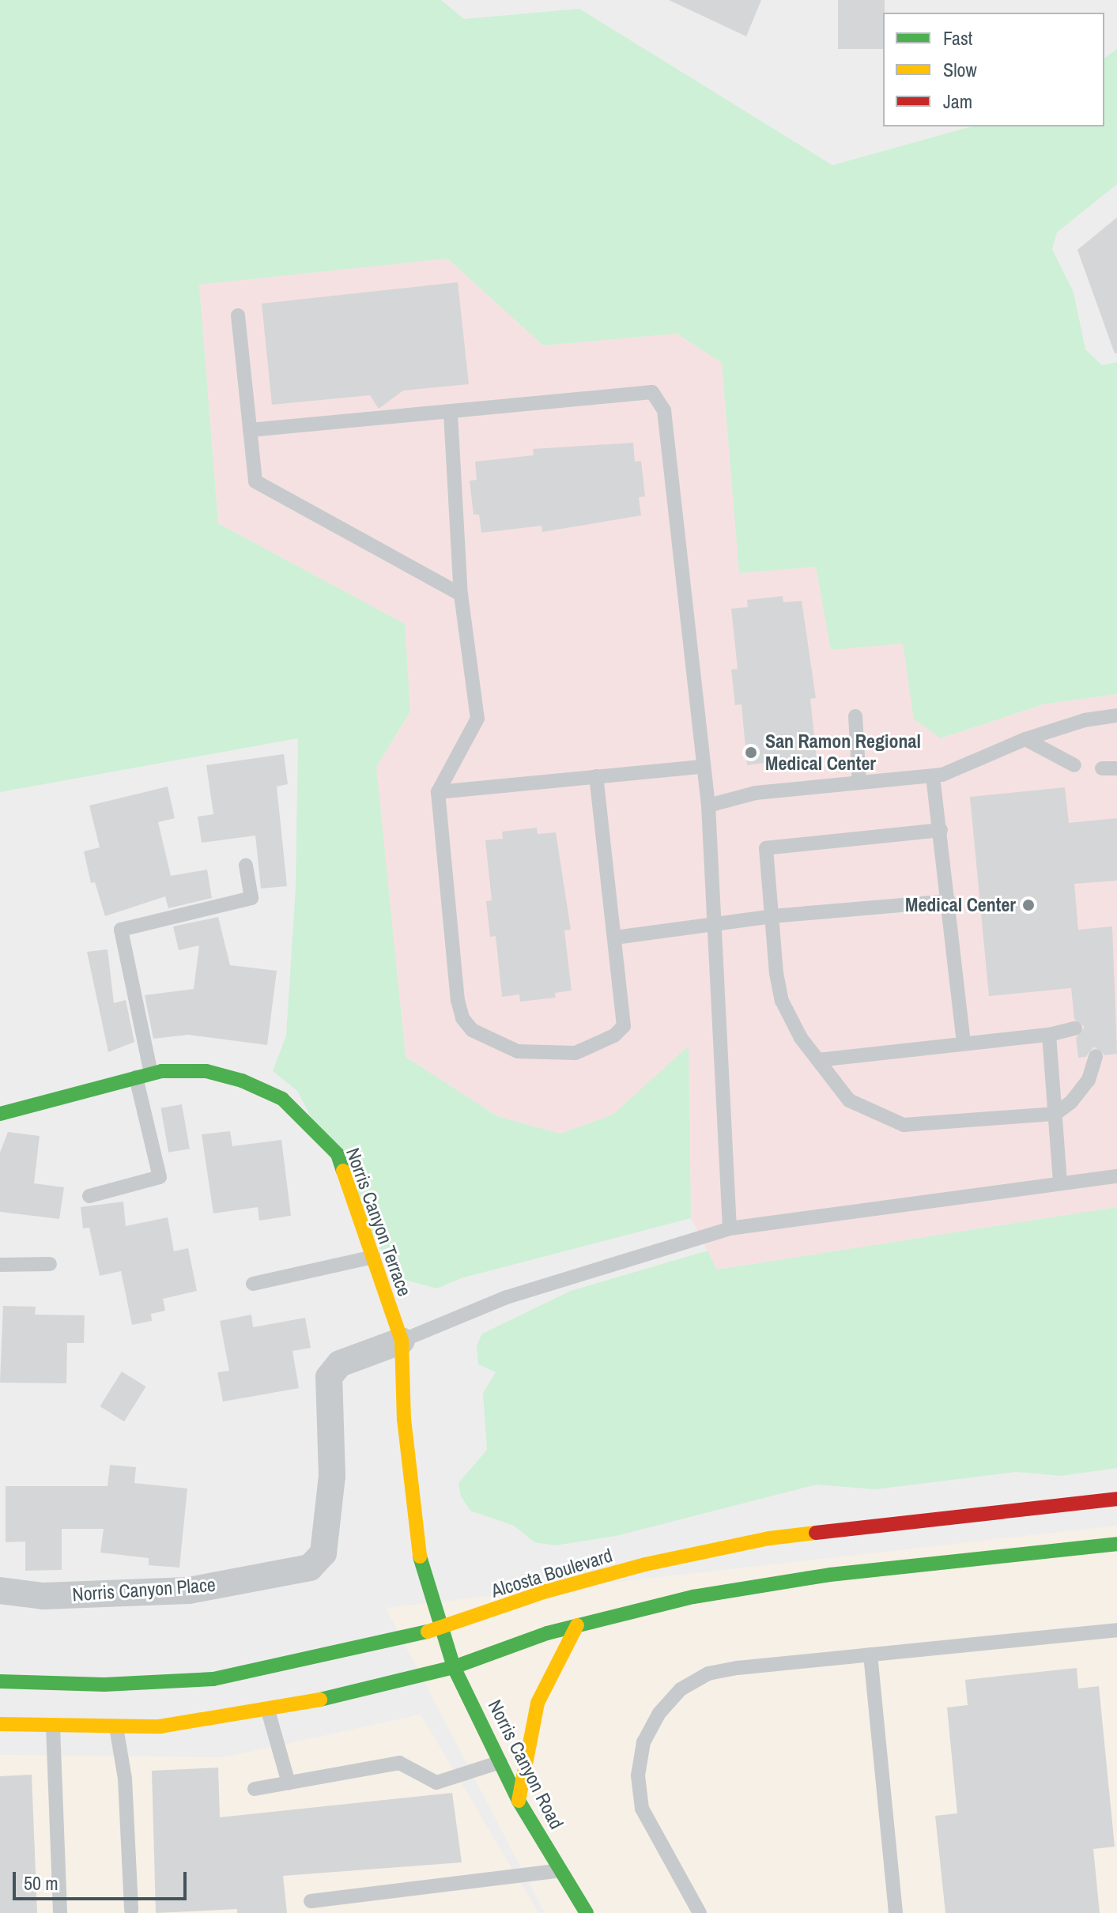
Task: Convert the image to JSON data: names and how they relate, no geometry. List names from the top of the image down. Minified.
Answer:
{"streets":{"main road":["Norris Canyon Terrace","Alcosta Boulevard","Norris Canyon Road"],"street":["Norris Canyon Place"]},"crossings":[["Norris Canyon Terrace","Alcosta Boulevard"],["Norris Canyon Terrace","Norris Canyon Place"],["Norris Canyon Terrace","Norris Canyon Road"],["Alcosta Boulevard","Norris Canyon Road"]],"places":["San Ramon Regional Medical Center","Medical Center"],"legend":["Fast","Slow","Jam"],"scale_bar":"50 m"}
